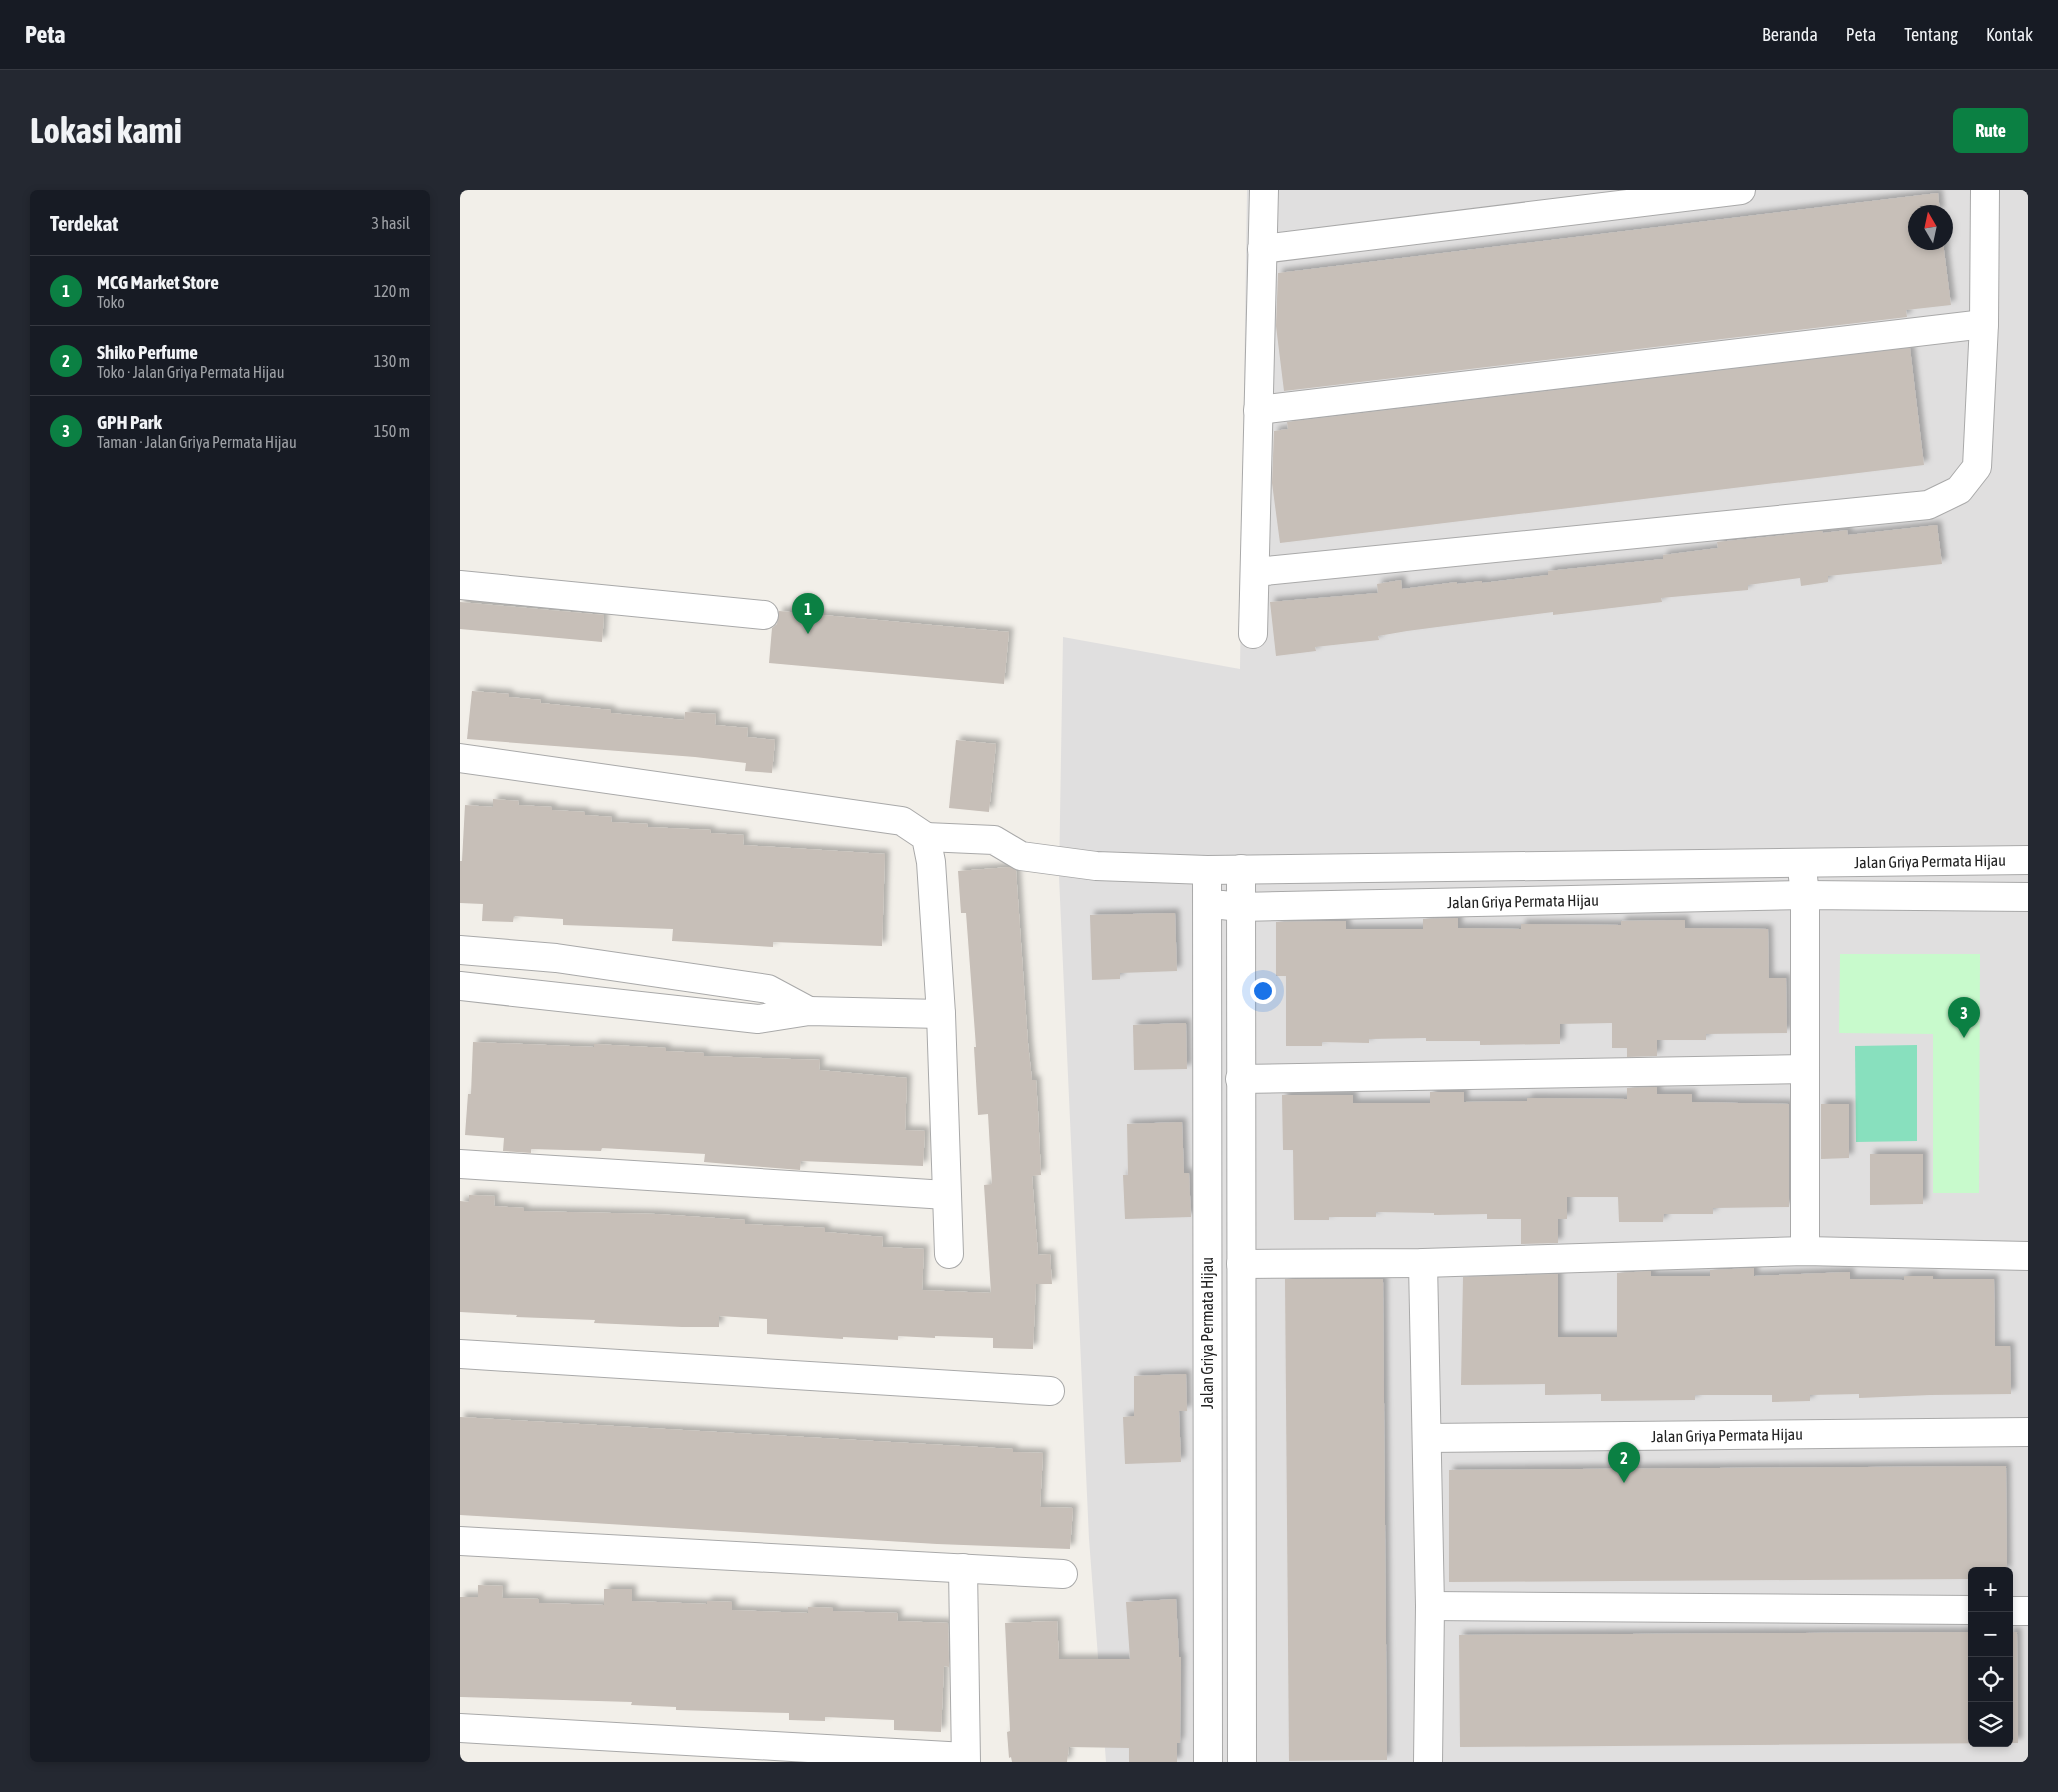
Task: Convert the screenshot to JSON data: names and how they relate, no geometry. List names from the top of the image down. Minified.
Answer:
{"streets":{"street":["Jalan Griya Permata Hijau"]},"north":"top","page":{"header":"Peta","nav":["Beranda","Peta","Tentang","Kontak"],"buttons":"Rute","title":"Lokasi kami","heading":["Terdekat","3 hasil"],"list":[{"mark":"1","name":"MCG Market Store","note":"Toko","value":"120 m"},{"mark":"2","name":"Shiko Perfume","note":"Toko · Jalan Griya Permata Hijau","value":"130 m"},{"mark":"3","name":"GPH Park","note":"Taman · Jalan Griya Permata Hijau","value":"150 m"}],"pins":["1","3","2"],"map_buttons":["+","−"]}}
